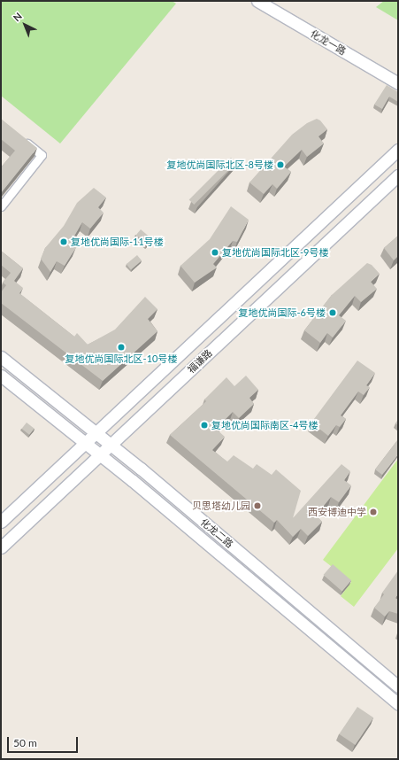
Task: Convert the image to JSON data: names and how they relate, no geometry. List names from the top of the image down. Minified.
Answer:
{"streets":{"street":["化龙一路","福谦路","化龙二路"]},"crossings":[["福谦路","化龙二路"]],"places":["复地优尚国际北区-8号楼","复地优尚国际-11号楼","复地优尚国际北区-9号楼","复地优尚国际-6号楼","复地优尚国际北区-10号楼","复地优尚国际南区-4号楼","贝思塔幼儿园","西安博迪中学"],"scale_bar":"50 m","north":"top left"}
